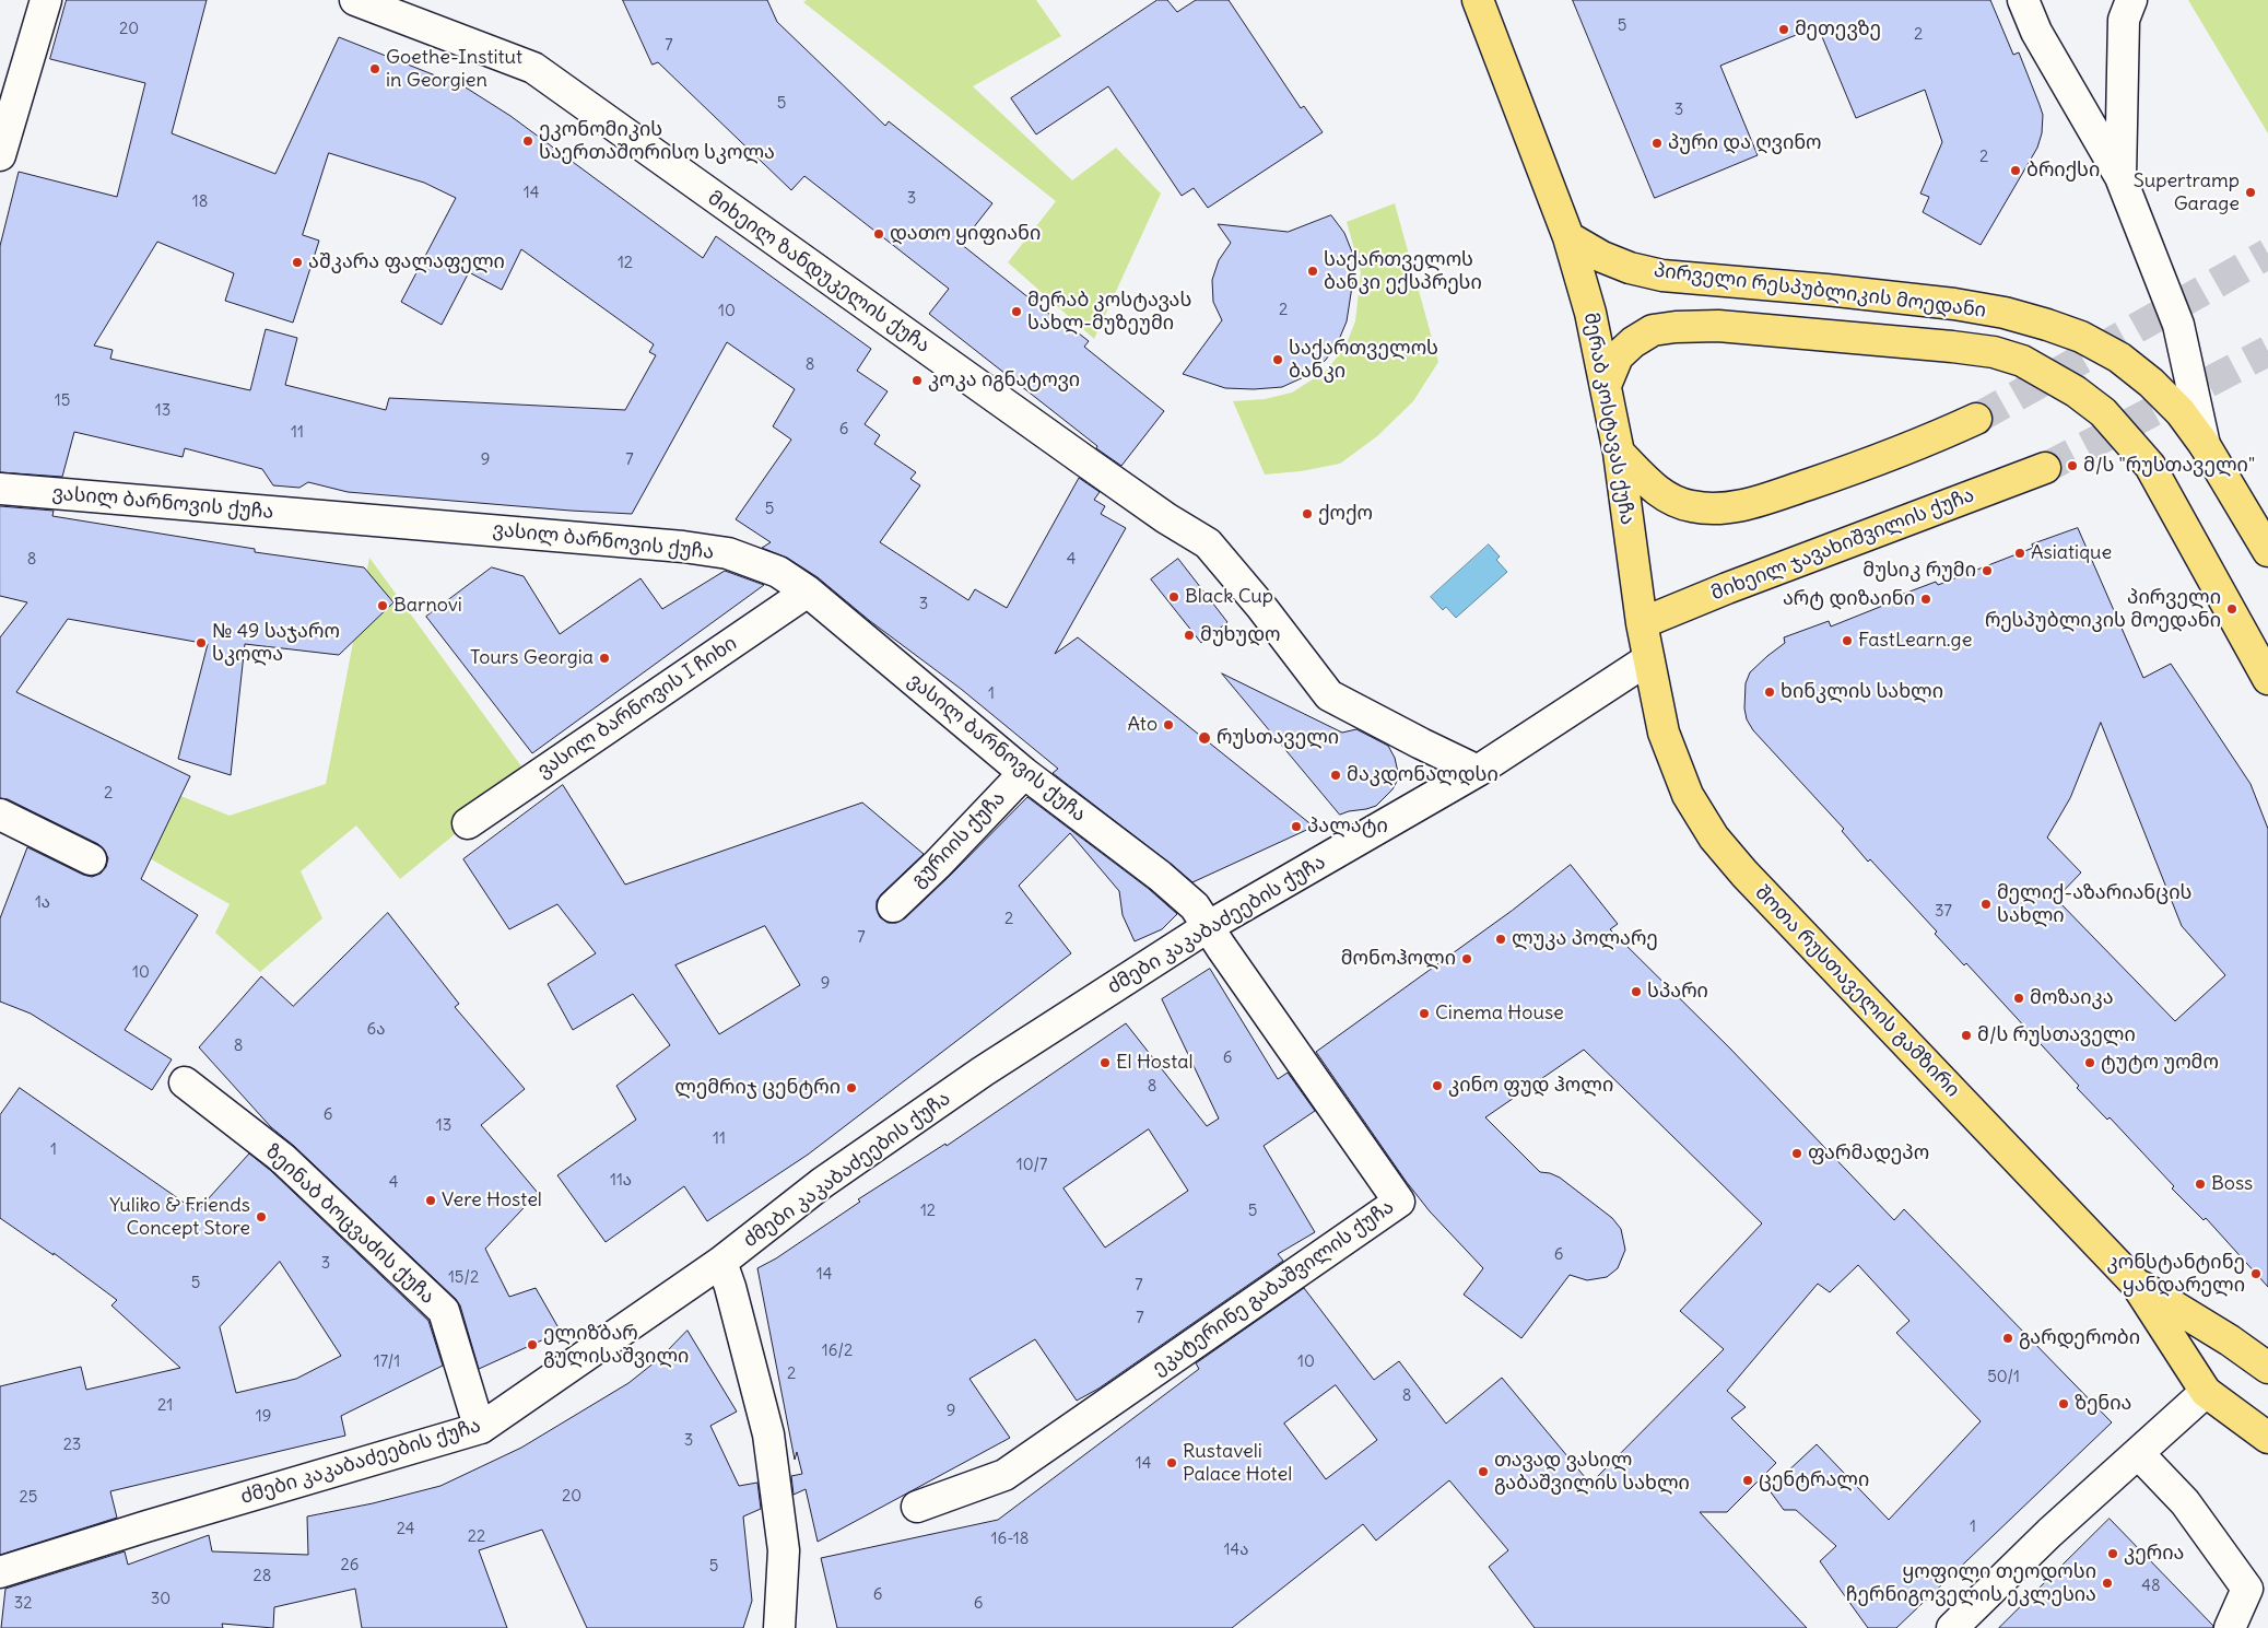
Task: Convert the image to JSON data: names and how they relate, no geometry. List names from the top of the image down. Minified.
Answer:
{"streets":{"main road":["პირველი რესპუბლიკის მოედანი","მერაბ კოსტავას ქუჩა","მიხეილ ჯავახიშვილის ქუჩა","შოთა რუსთაველის გამზირი"],"street":["მიხეილ ზანდუკელის ქუჩა","ვასილ ბარნოვის ქუჩა","ვასილ ბარნოვის I ჩიხი","გურიის ქუჩა","ძმები კაკაბაძეების ქუჩა","ზეინაბ ბოცვაძის ქუჩა","ეკატერინე გაბაშვილის ქუჩა"]},"crossings":[["მიხეილ ზანდუკელის ქუჩა","ძმები კაკაბაძეების ქუჩა"],["პირველი რესპუბლიკის მოედანი","მერაბ კოსტავას ქუჩა"],["მერაბ კოსტავას ქუჩა","მიხეილ ჯავახიშვილის ქუჩა"],["მერაბ კოსტავას ქუჩა","ძმები კაკაბაძეების ქუჩა"],["მერაბ კოსტავას ქუჩა","შოთა რუსთაველის გამზირი"],["ვასილ ბარნოვის ქუჩა","ვასილ ბარნოვის I ჩიხი"],["ვასილ ბარნოვის ქუჩა","გურიის ქუჩა"],["ვასილ ბარნოვის ქუჩა","ძმები კაკაბაძეების ქუჩა"],["ვასილ ბარნოვის ქუჩა","ეკატერინე გაბაშვილის ქუჩა"],["ძმები კაკაბაძეების ქუჩა","შოთა რუსთაველის გამზირი"],["ძმები კაკაბაძეების ქუჩა","ზეინაბ ბოცვაძის ქუჩა"],["ძმები კაკაბაძეების ქუჩა","ეკატერინე გაბაშვილის ქუჩა"]],"places":["მეთევზე","Goethe-Institut in Georgien","ეკონომიკის საერთაშორისო სკოლა","პური და ღვინო","ბრიქსი","Supertramp Garage","დათო ყიფიანი","აშკარა ფალაფელი","საქართველოს ბანკი ექსპრესი","მერაბ კოსტავას სახლ-მუზეუმი","საქართველოს ბანკი","კოკა იგნატოვი","მ/ს \"რუსთაველი\"","ქოქო","Asiatique","მუსიკ რუმი","Black Cup","არტ დიზაინი","Barnovi","პირველი რესპუბლიკის მოედანი","მუხუდო","FastLearn.ge","№ 49 საჯარო სკოლა","Tours Georgia","ხინკლის სახლი","Ato","რუსთაველი","მაკდონალდსი","პალატი","მელიქ-აზარიანცის სახლი","ლუკა პოლარე","მონოჰოლი","სპარი","მოზაიკა","Cinema House","მ/ს რუსთაველი","El Hostal","ტუტო უომო","კინო ფუდ ჰოლი","ლემრიჯ ცენტრი","ფარმადეპო","Boss","Vere Hostel","Yuliko & Friends Concept Store","კონსტანტინე ყანდარელი","გარდერობი","ელიზბარ გულისაშვილი","ზენია","Rustaveli Palace Hotel","თავად ვასილ გაბაშვილის სახლი","ცენტრალი","კერია","ყოფილი თეოდოსი ჩერნიგოველის ეკლესია"],"house_numbers":["5","20","2","7","5","3","2","14","3","18","12","2","10","8","15","13","6","11","9","7","5","8","4","3","1","2","1ა","37","2","7","10","9","6ა","8","6","8","6","13","11","1","10/7","11ა","4","12","5","6","3","14","15/2","5","7","7","16/2","17/1","10","2","50/1","8","21","9","19","3","23","14","20","25","1","24","22","16-18","14ა","26","5","28","48","6","30","32","6"]}
